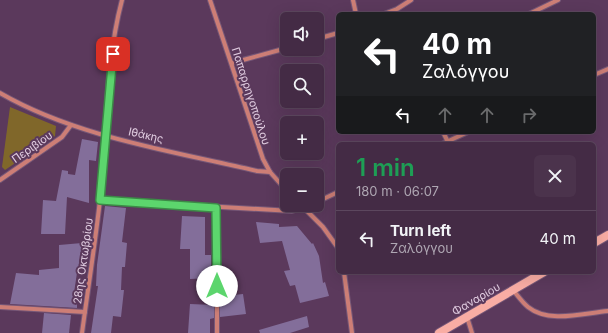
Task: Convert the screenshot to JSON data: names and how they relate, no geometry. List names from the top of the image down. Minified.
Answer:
{"streets":{"main road":["Φαναρίου"],"street":["Παπαρρηγοπούλου","Ιθάκης","Περιβίου","28ης Οκτωβρίου"]},"crossings":[["Παπαρρηγοπούλου","Ιθάκης"],["Ιθάκης","Περιβίου"],["Ιθάκης","28ης Οκτωβρίου"]],"page":{"map_buttons":["+","−"],"turn":["40 m","Ζαλόγγου"],"heading":["1 min","180 m · 06:07"],"list":[{"name":"Turn left","note":"Ζαλόγγου","value":"40 m"}]}}
